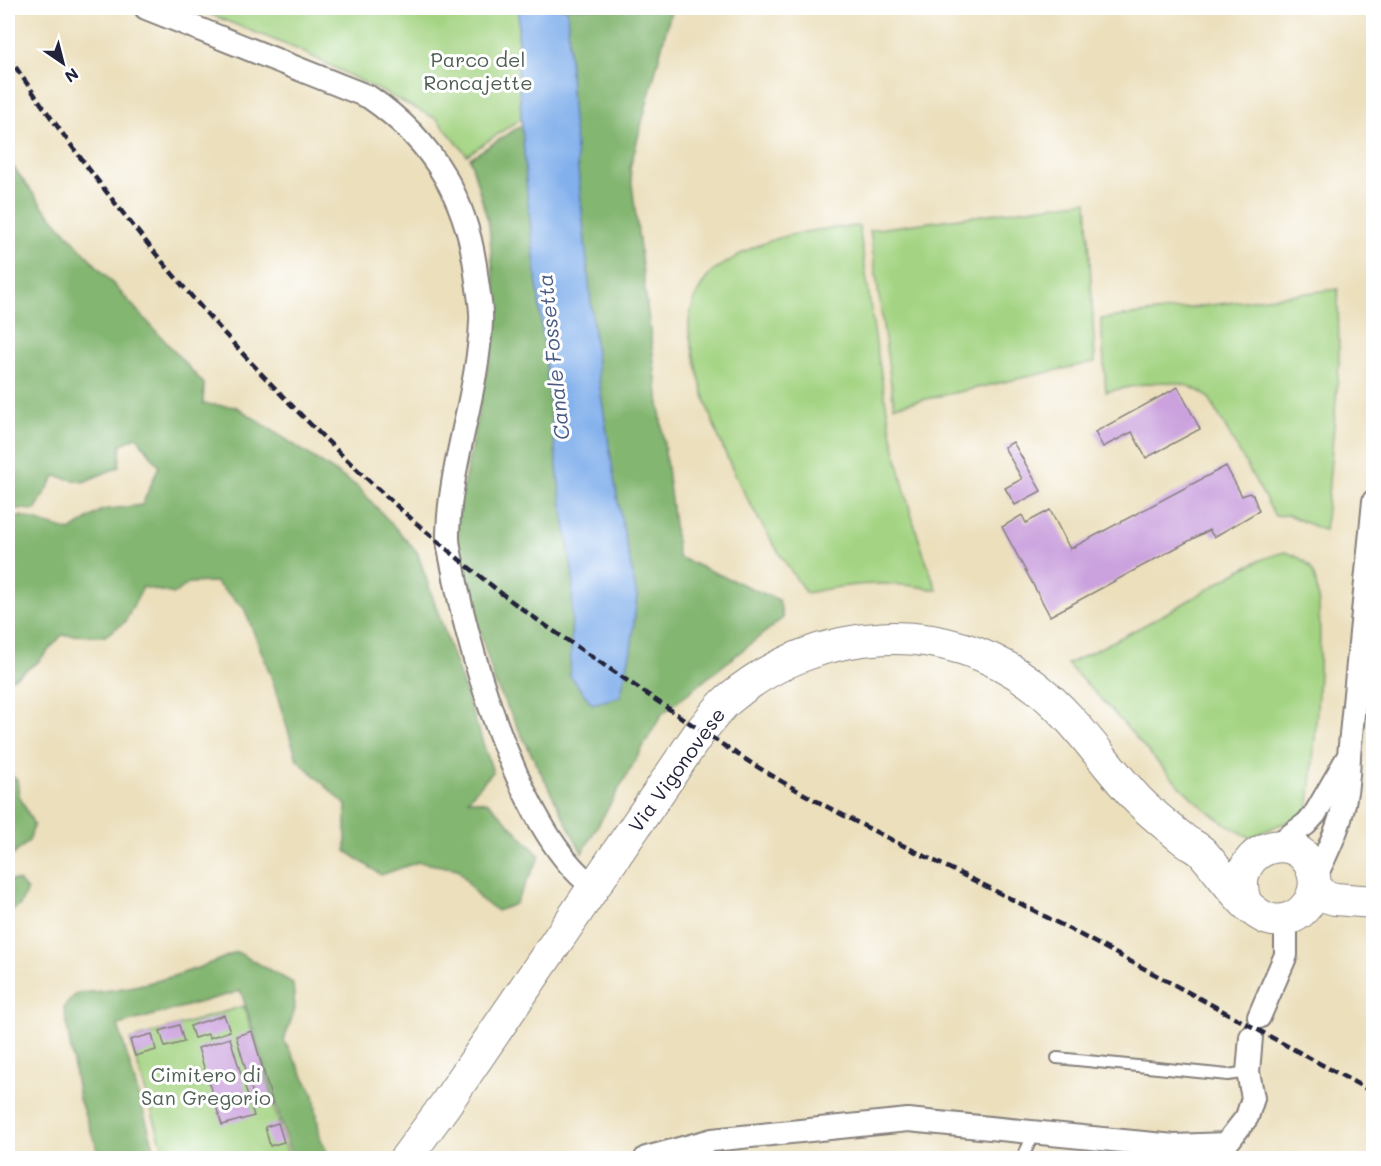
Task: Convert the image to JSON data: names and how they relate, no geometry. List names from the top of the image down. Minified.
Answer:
{"streets":{"main road":["Via Vigonovese"]},"water":["Canale Fossetta"],"parks":["Parco del Roncajette","Cimitero di San Gregorio"],"north":"bottom right"}
